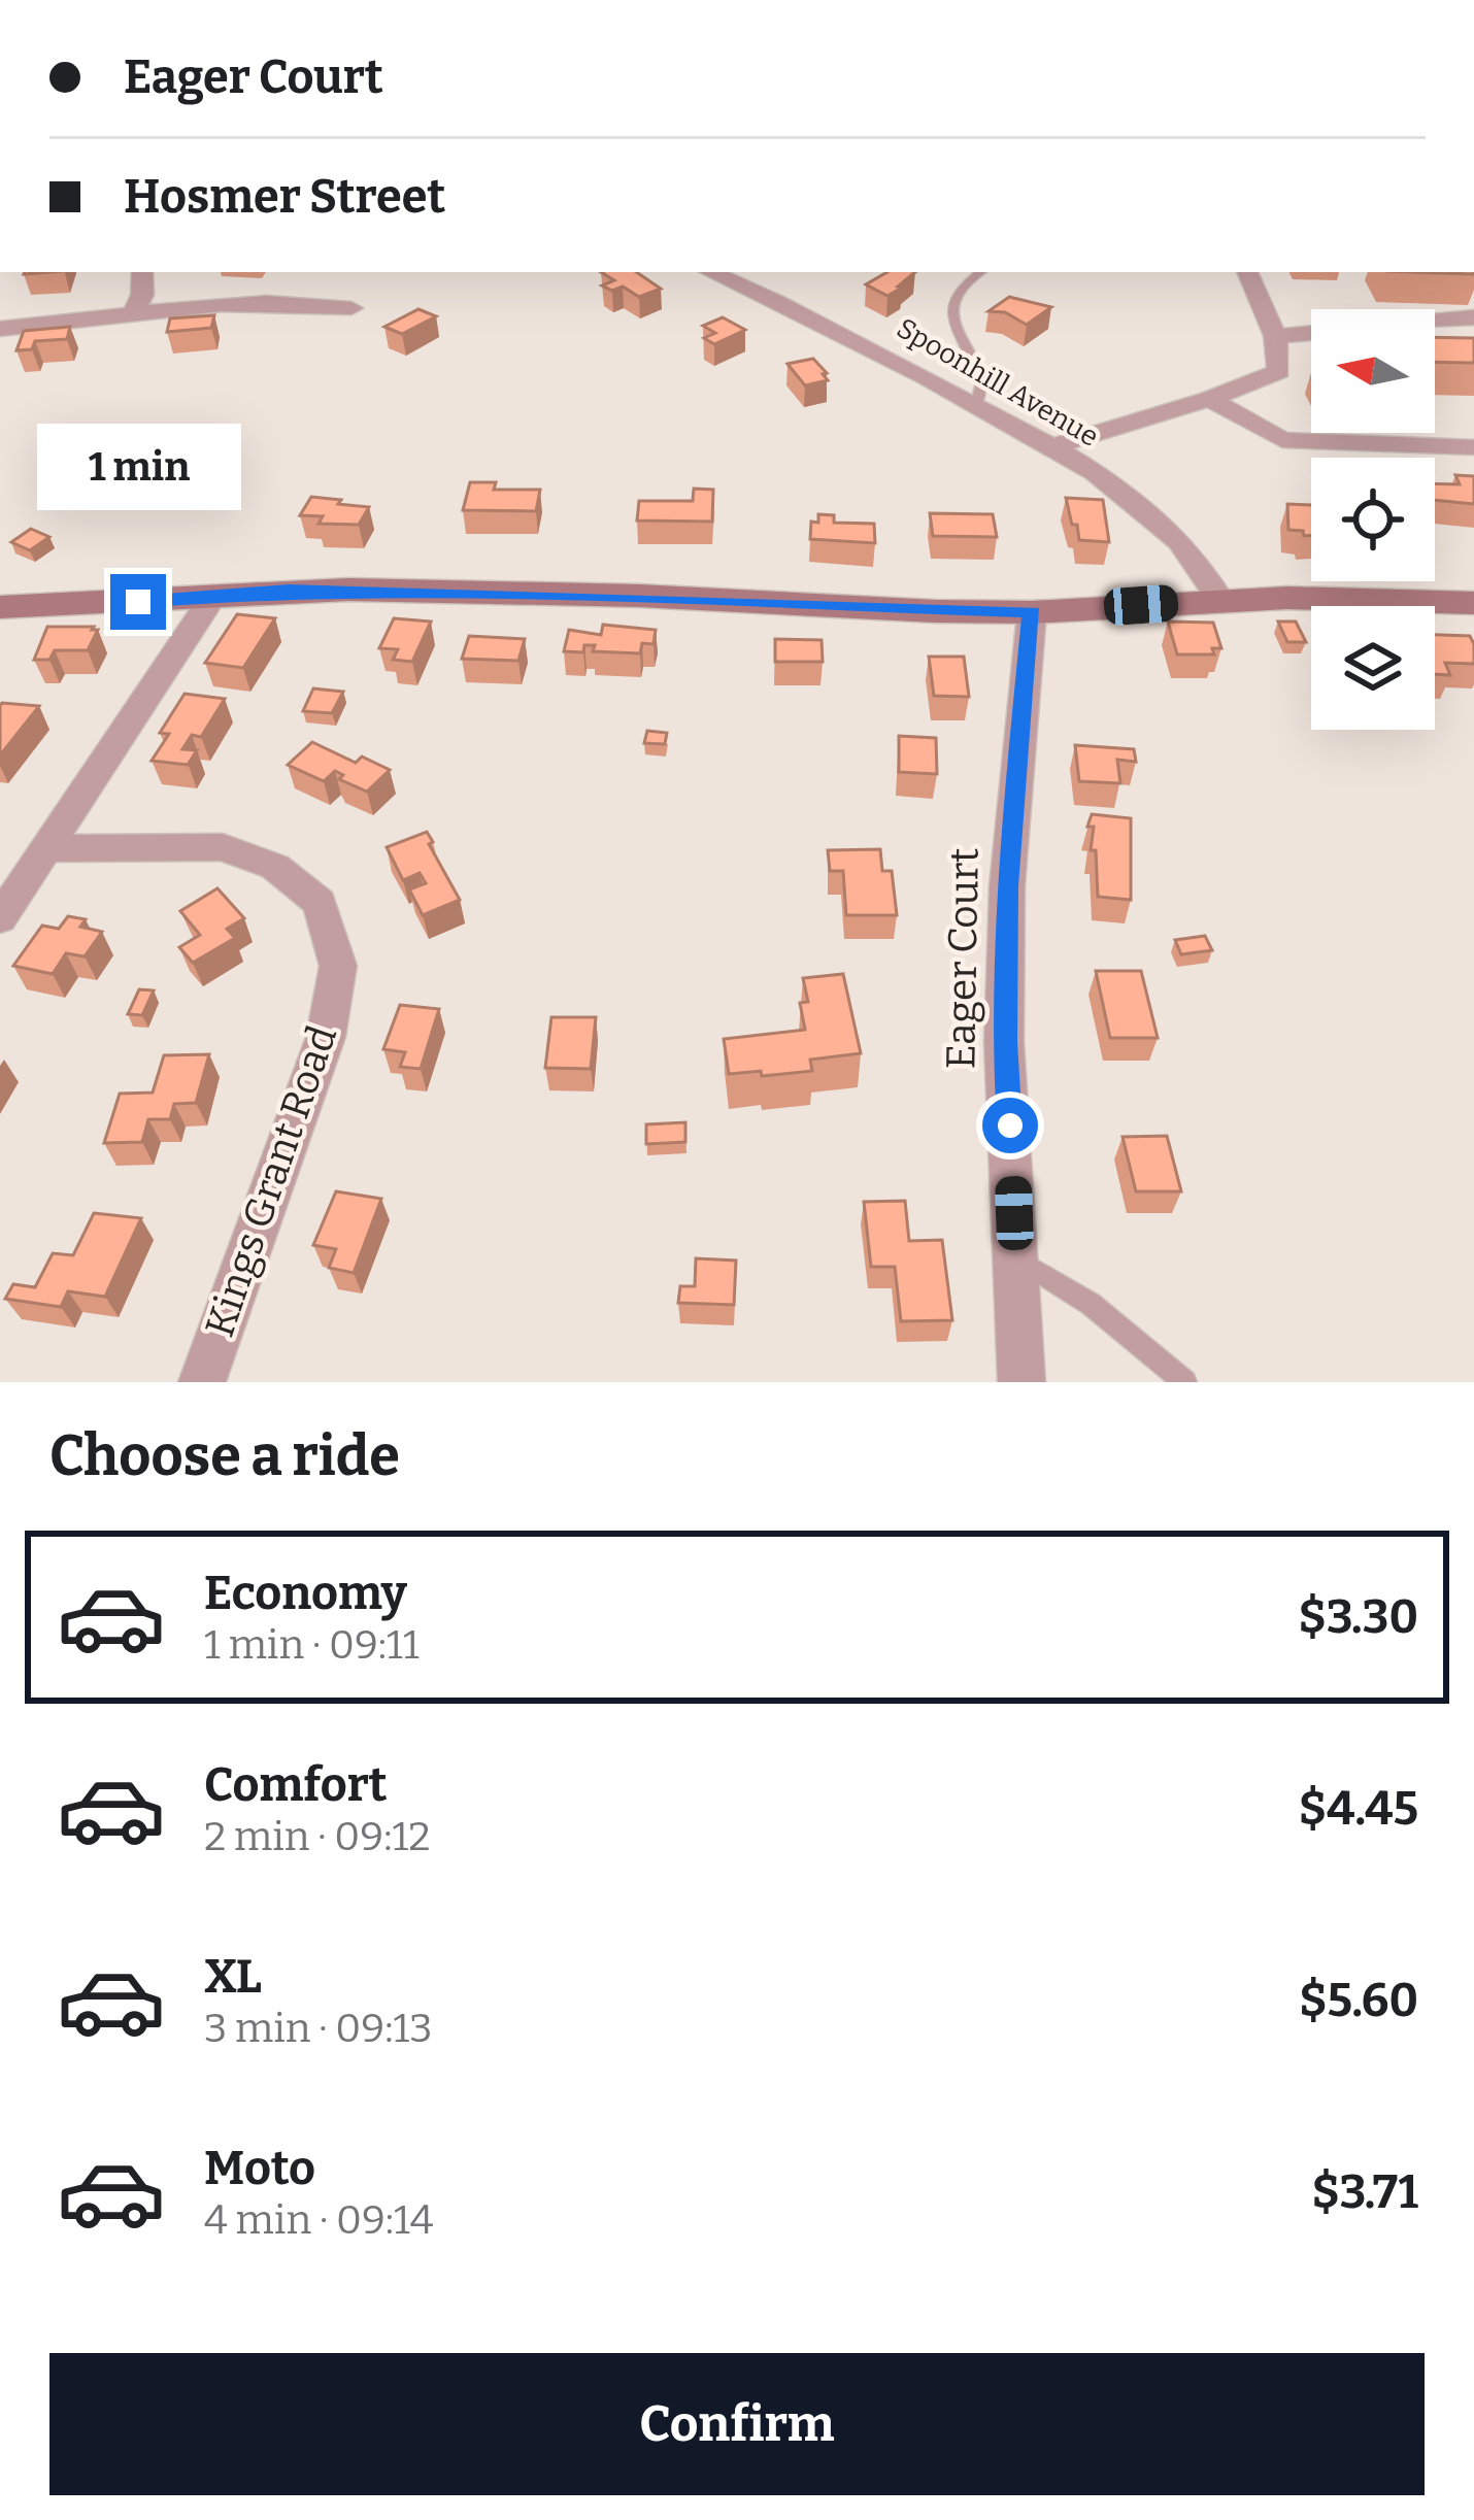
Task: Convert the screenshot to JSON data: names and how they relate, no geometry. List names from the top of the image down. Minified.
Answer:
{"streets":{"street":["Spoonhill Avenue","Eager Court","Kings Grant Road"]},"north":"left","page":{"banner":["Eager Court","Hosmer Street"],"bubble":"1 min","heading":"Choose a ride","list":[{"name":"Economy","note":"1 min · 09:11","value":"$3.30"},{"name":"Comfort","note":"2 min · 09:12","value":"$4.45"},{"name":"XL","note":"3 min · 09:13","value":"$5.60"},{"name":"Moto","note":"4 min · 09:14","value":"$3.71"}],"buttons":"Confirm"}}
